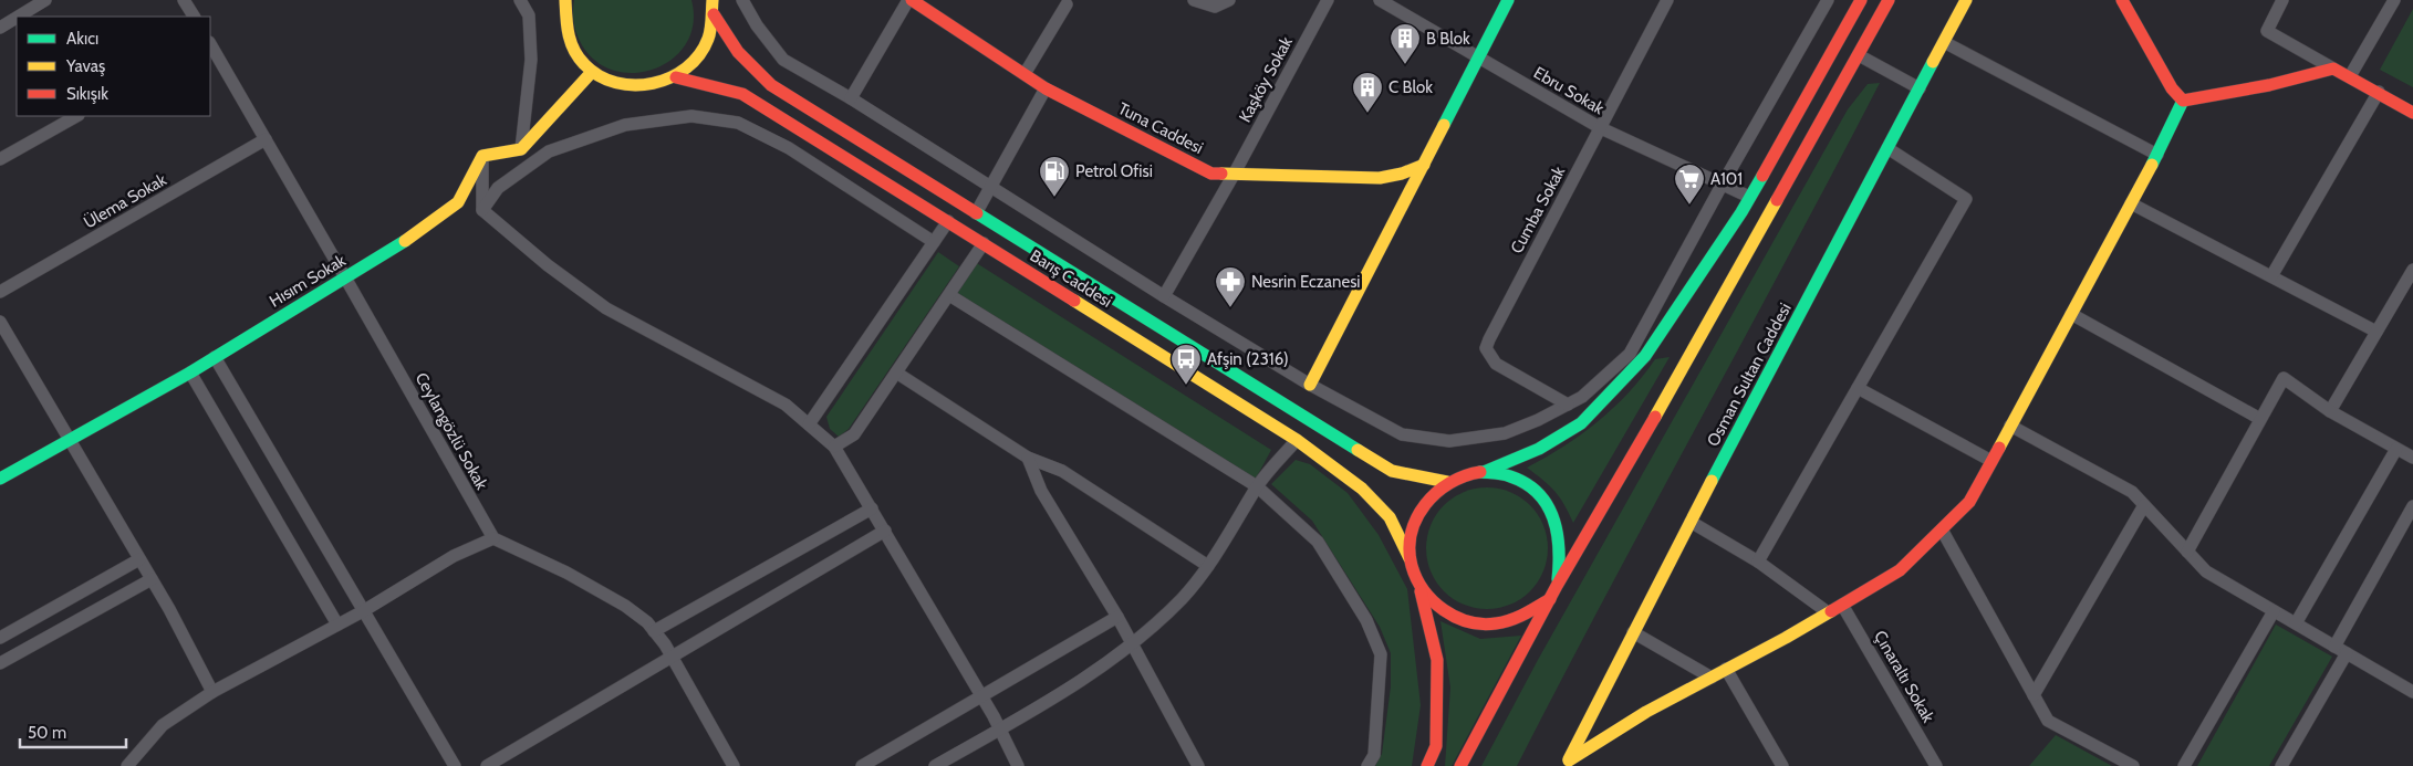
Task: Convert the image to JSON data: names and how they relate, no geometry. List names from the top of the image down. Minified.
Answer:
{"streets":{"main road":["Tuna Caddesi","Barış Caddesi","Hısım Sokak","Osman Sultan Caddesi"],"street":["Kaşköy Sokak","Ebru Sokak","Ülema Sokak","Cumba Sokak","Ceylangözlü Sokak","Çınaraltı Sokak"]},"crossings":[["Kaşköy Sokak","Tuna Caddesi"],["Ebru Sokak","Cumba Sokak"],["Ülema Sokak","Ceylangözlü Sokak"],["Hısım Sokak","Ceylangözlü Sokak"]],"places":{"building":["B Blok","C Blok"],"fuel station":["Petrol Ofisi"],"supermarket":["A101"],"pharmacy":["Nesrin Eczanesi"],"bus stop":["Afşin (2316)"]},"legend":["Akıcı","Yavaş","Sıkışık"],"scale_bar":"50 m"}
